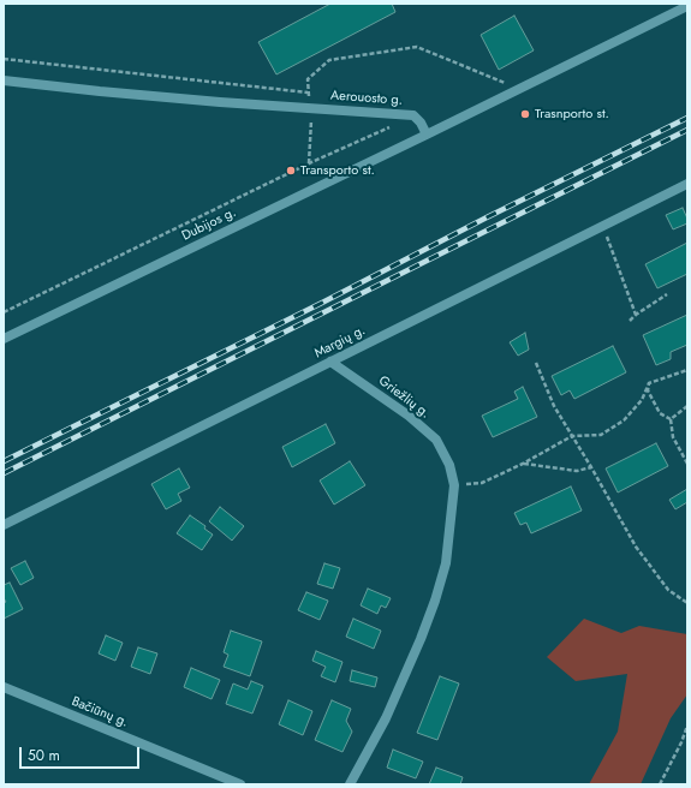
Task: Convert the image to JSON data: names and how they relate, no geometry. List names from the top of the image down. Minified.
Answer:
{"streets":{"street":["Aerouosto g.","Dubijos g.","Margių g.","Griežlių g.","Bačiūnų g."]},"crossings":[["Aerouosto g.","Dubijos g."],["Margių g.","Griežlių g."]],"places":["Trasnporto st.","Transporto st."],"scale_bar":"50 m"}
